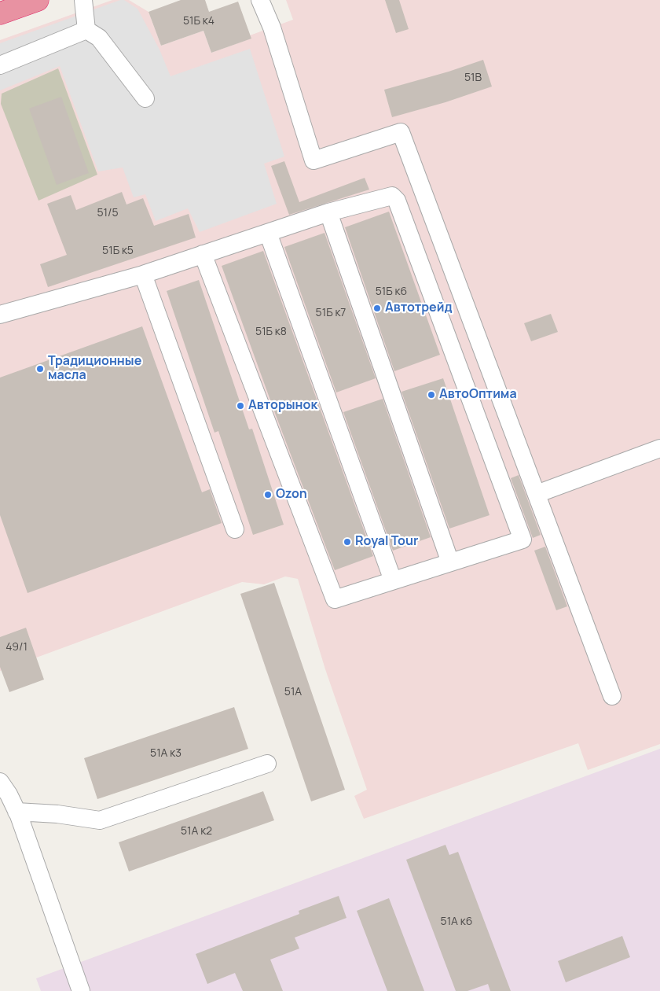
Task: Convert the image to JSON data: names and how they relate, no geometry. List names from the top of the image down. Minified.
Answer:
{"places":["Автотрейд","Традиционные масла","АвтоОптима","Авторынок","Ozon","Royal Tour"],"house_numbers":["51Б к4","51В","51/5","51Б к5","51Б к6","51Б к7","51Б к8","49/1","51А","51А к3","51А к2","51А к6"]}
